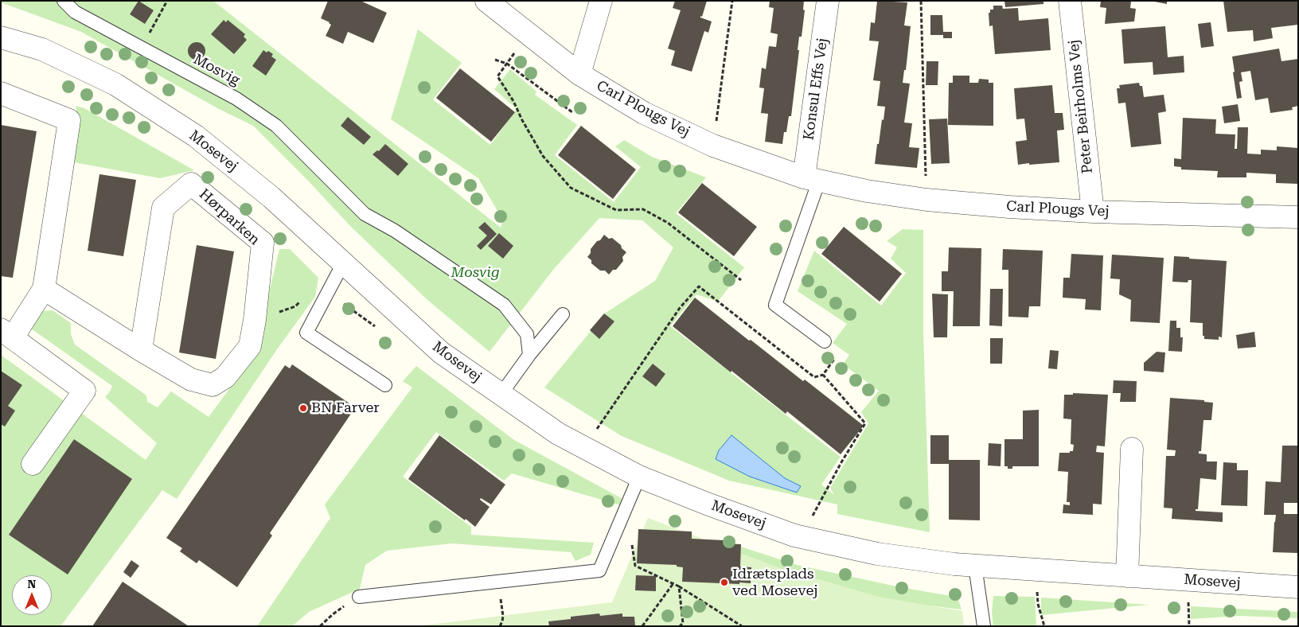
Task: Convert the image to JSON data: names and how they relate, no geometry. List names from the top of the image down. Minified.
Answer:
{"streets":{"street":["Konsul Effs Vej","Peter Beirholms Vej","Carl Plougs Vej","Mosevej","Hørparken"],"lane":["Mosvig"]},"crossings":[["Konsul Effs Vej","Carl Plougs Vej"],["Peter Beirholms Vej","Carl Plougs Vej"]],"parks":["Mosvig"],"places":["BN Farver","Idrætsplads ved Mosevej"],"north":"top"}
